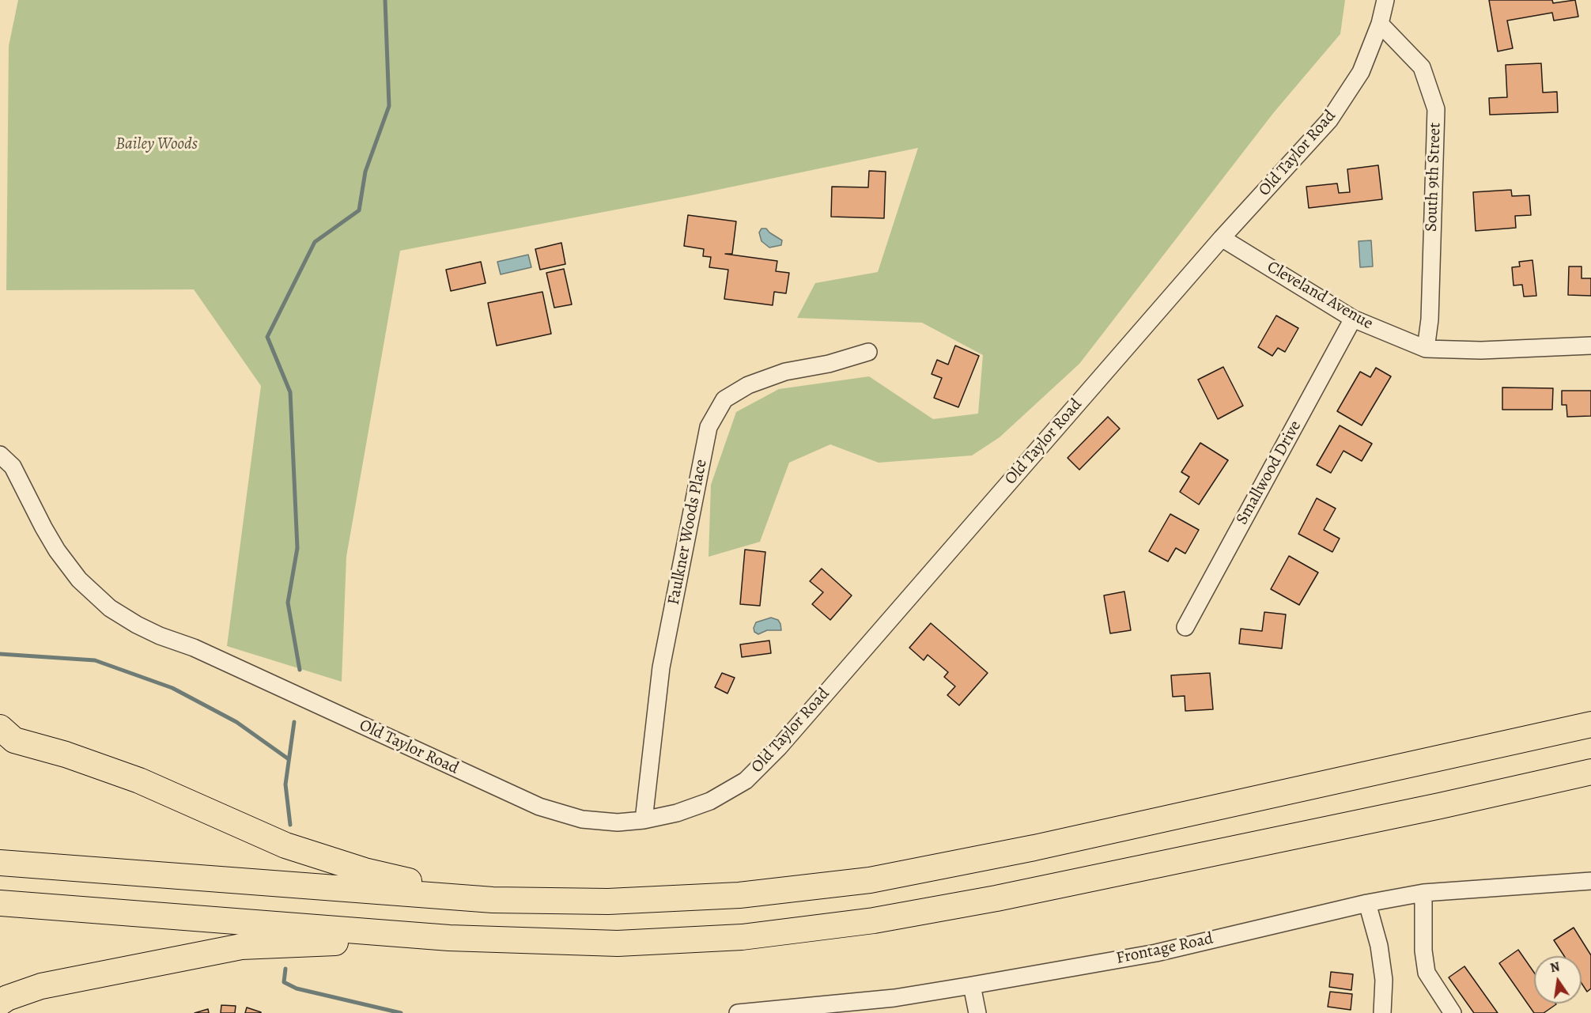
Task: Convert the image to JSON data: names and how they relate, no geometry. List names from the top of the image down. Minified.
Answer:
{"streets":{"street":["Old Taylor Road","South 9th Street","Cleveland Avenue","Smallwood Drive","Faulkner Woods Place","Frontage Road"]},"crossings":[["Old Taylor Road","South 9th Street"],["Old Taylor Road","Cleveland Avenue"],["Old Taylor Road","Faulkner Woods Place"],["South 9th Street","Cleveland Avenue"],["Cleveland Avenue","Smallwood Drive"]],"parks":["Bailey Woods"],"north":"top"}
